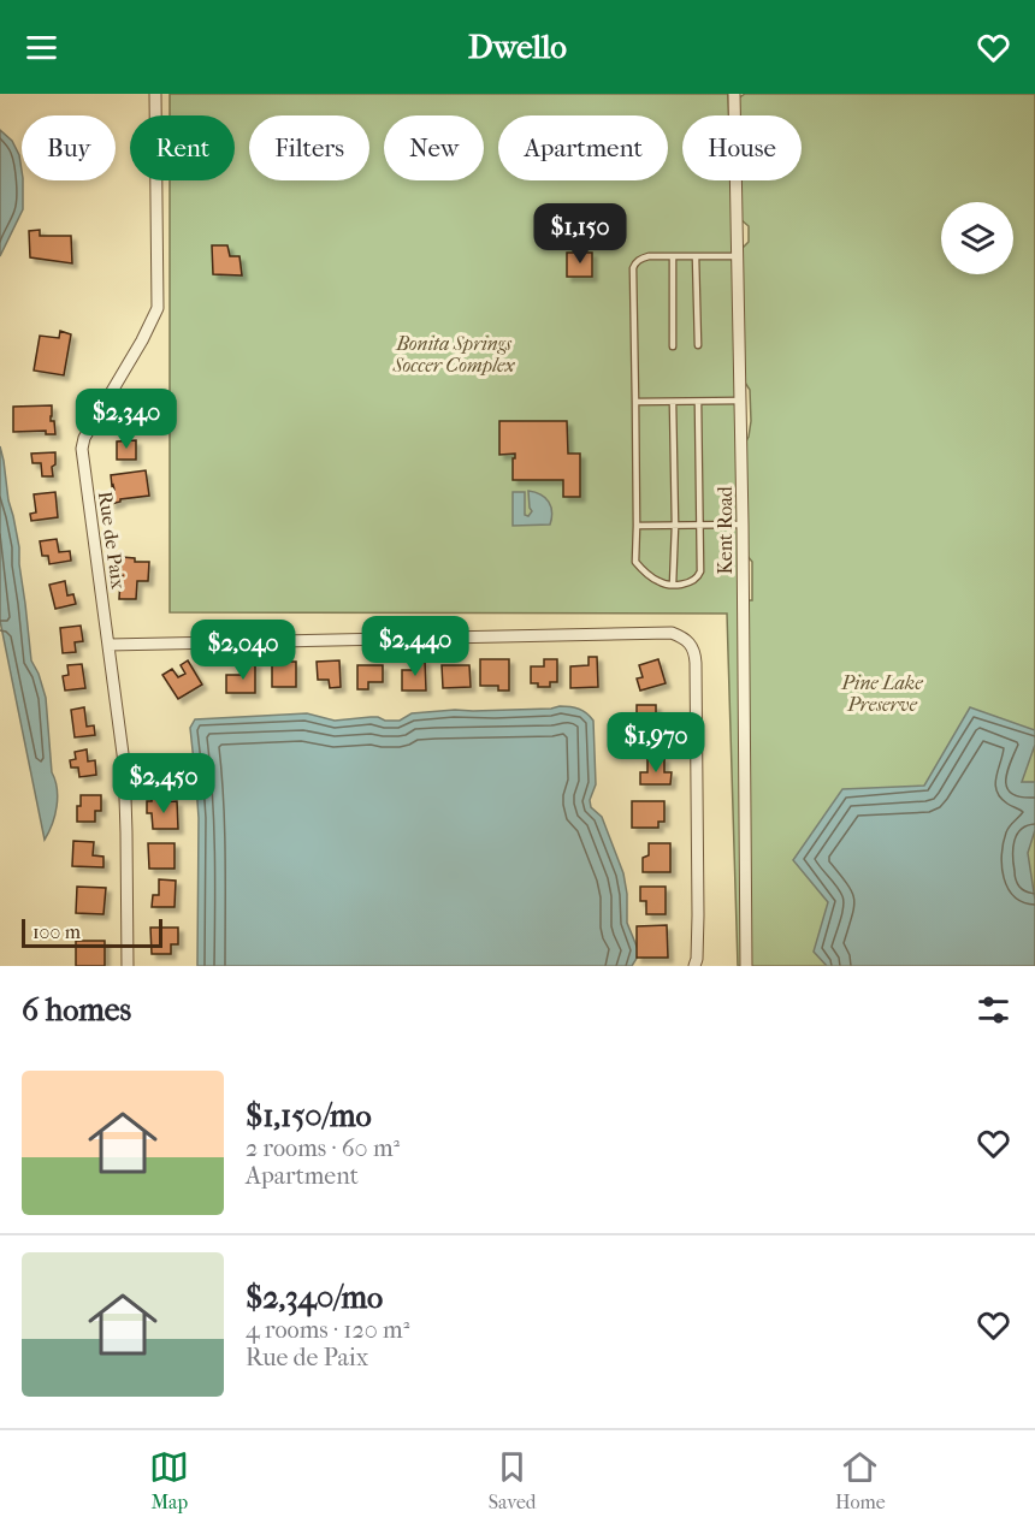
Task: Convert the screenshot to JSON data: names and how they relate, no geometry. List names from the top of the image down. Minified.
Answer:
{"streets":{"street":["Kent Road","Rue de Paix"]},"parks":["Bonita Springs Soccer Complex","Pine Lake Preserve"],"scale_bar":"100 m","page":{"header":"Dwello","chip":["Buy","Rent","Filters","New","Apartment","House"],"price":["$1,150","$2,340","$2,440","$2,040","$1,970","$2,450"],"scale":"100 m","heading":"6 homes","list":[{"name":"$1,150/mo","note":"2 rooms · 60 m² · Apartment"},{"name":"$2,340/mo","note":"4 rooms · 120 m² · Rue de Paix"}],"tabs":["Map","Saved","Home"]}}
